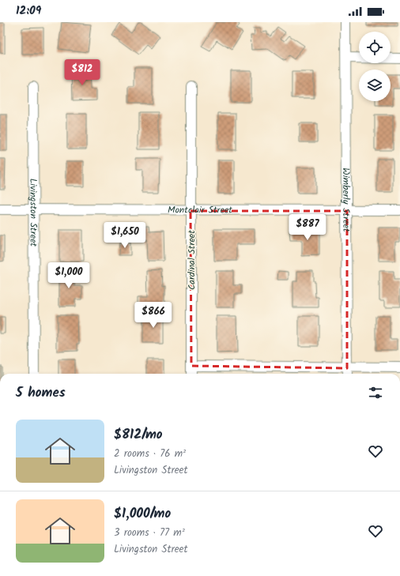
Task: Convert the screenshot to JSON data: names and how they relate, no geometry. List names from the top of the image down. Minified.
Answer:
{"streets":{"street":["Wimberly Street","Montclair Street","Livingston Street","Cardinal Street"]},"crossings":[["Wimberly Street","Montclair Street"],["Montclair Street","Livingston Street"],["Montclair Street","Cardinal Street"]],"page":{"status":"12:09","price":["$812","$887","$1,650","$1,000","$866"],"heading":"5 homes","list":[{"name":"$812/mo","note":"2 rooms · 76 m² · Livingston Street"},{"name":"$1,000/mo","note":"3 rooms · 77 m² · Livingston Street"}]}}
